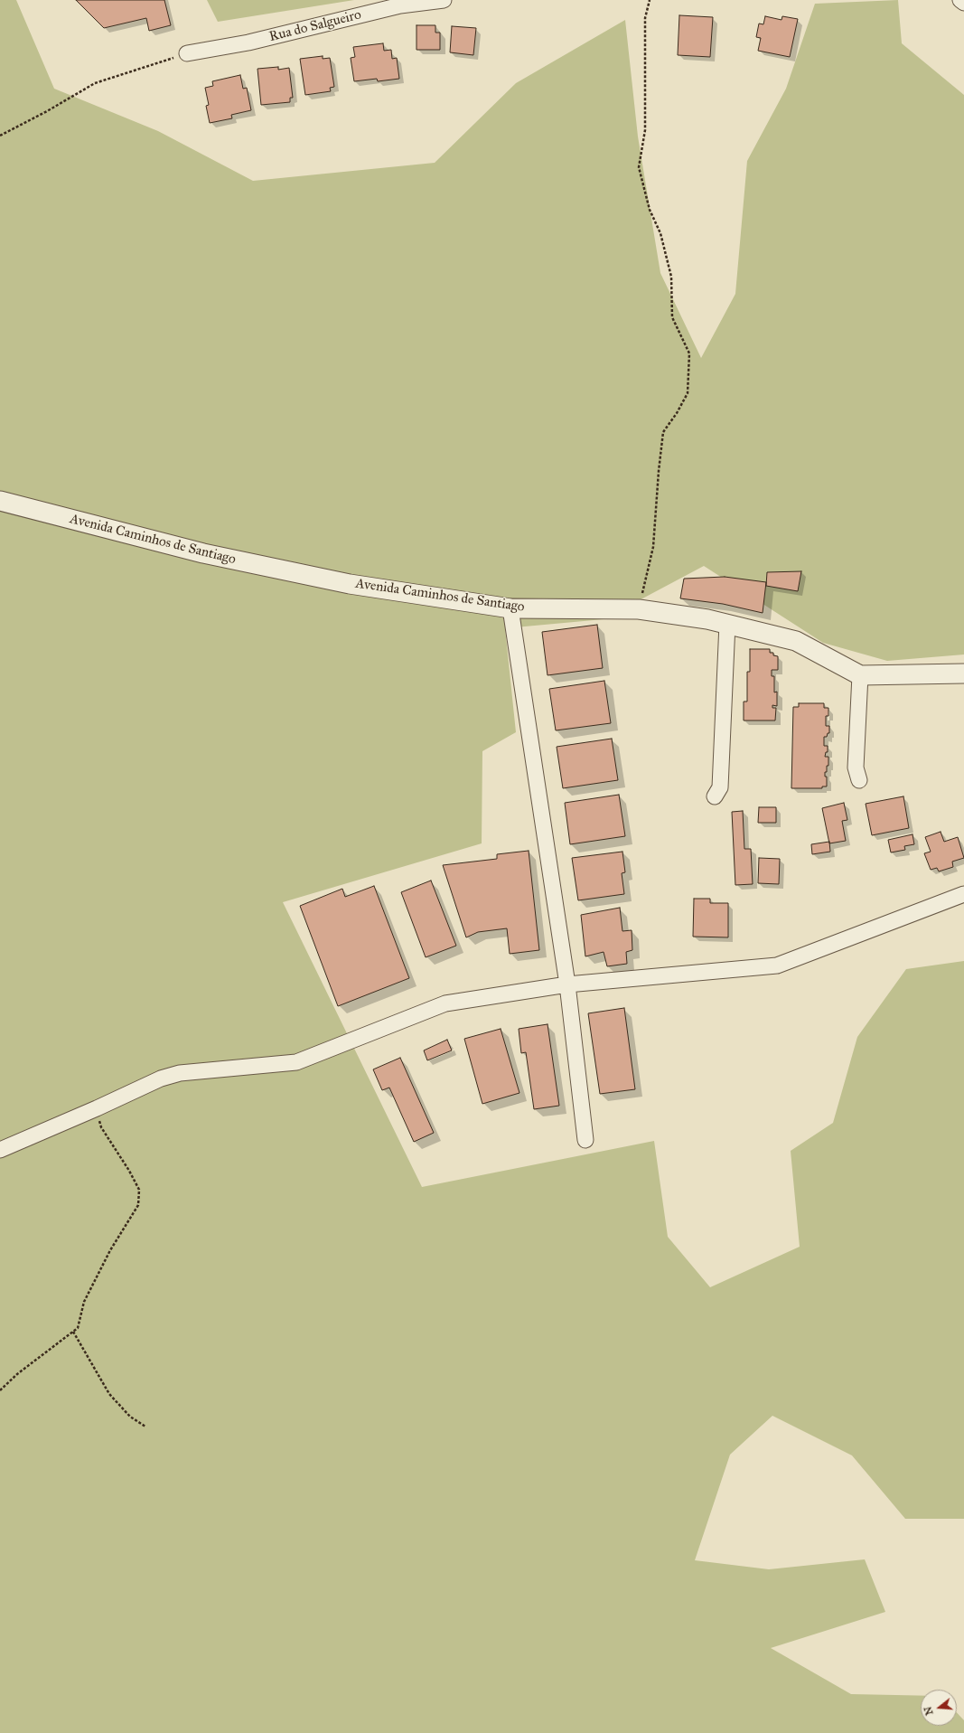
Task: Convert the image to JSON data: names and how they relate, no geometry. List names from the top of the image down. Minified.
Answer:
{"streets":{"street":["Rua do Salgueiro","Avenida Caminhos de Santiago"]},"north":"left"}
